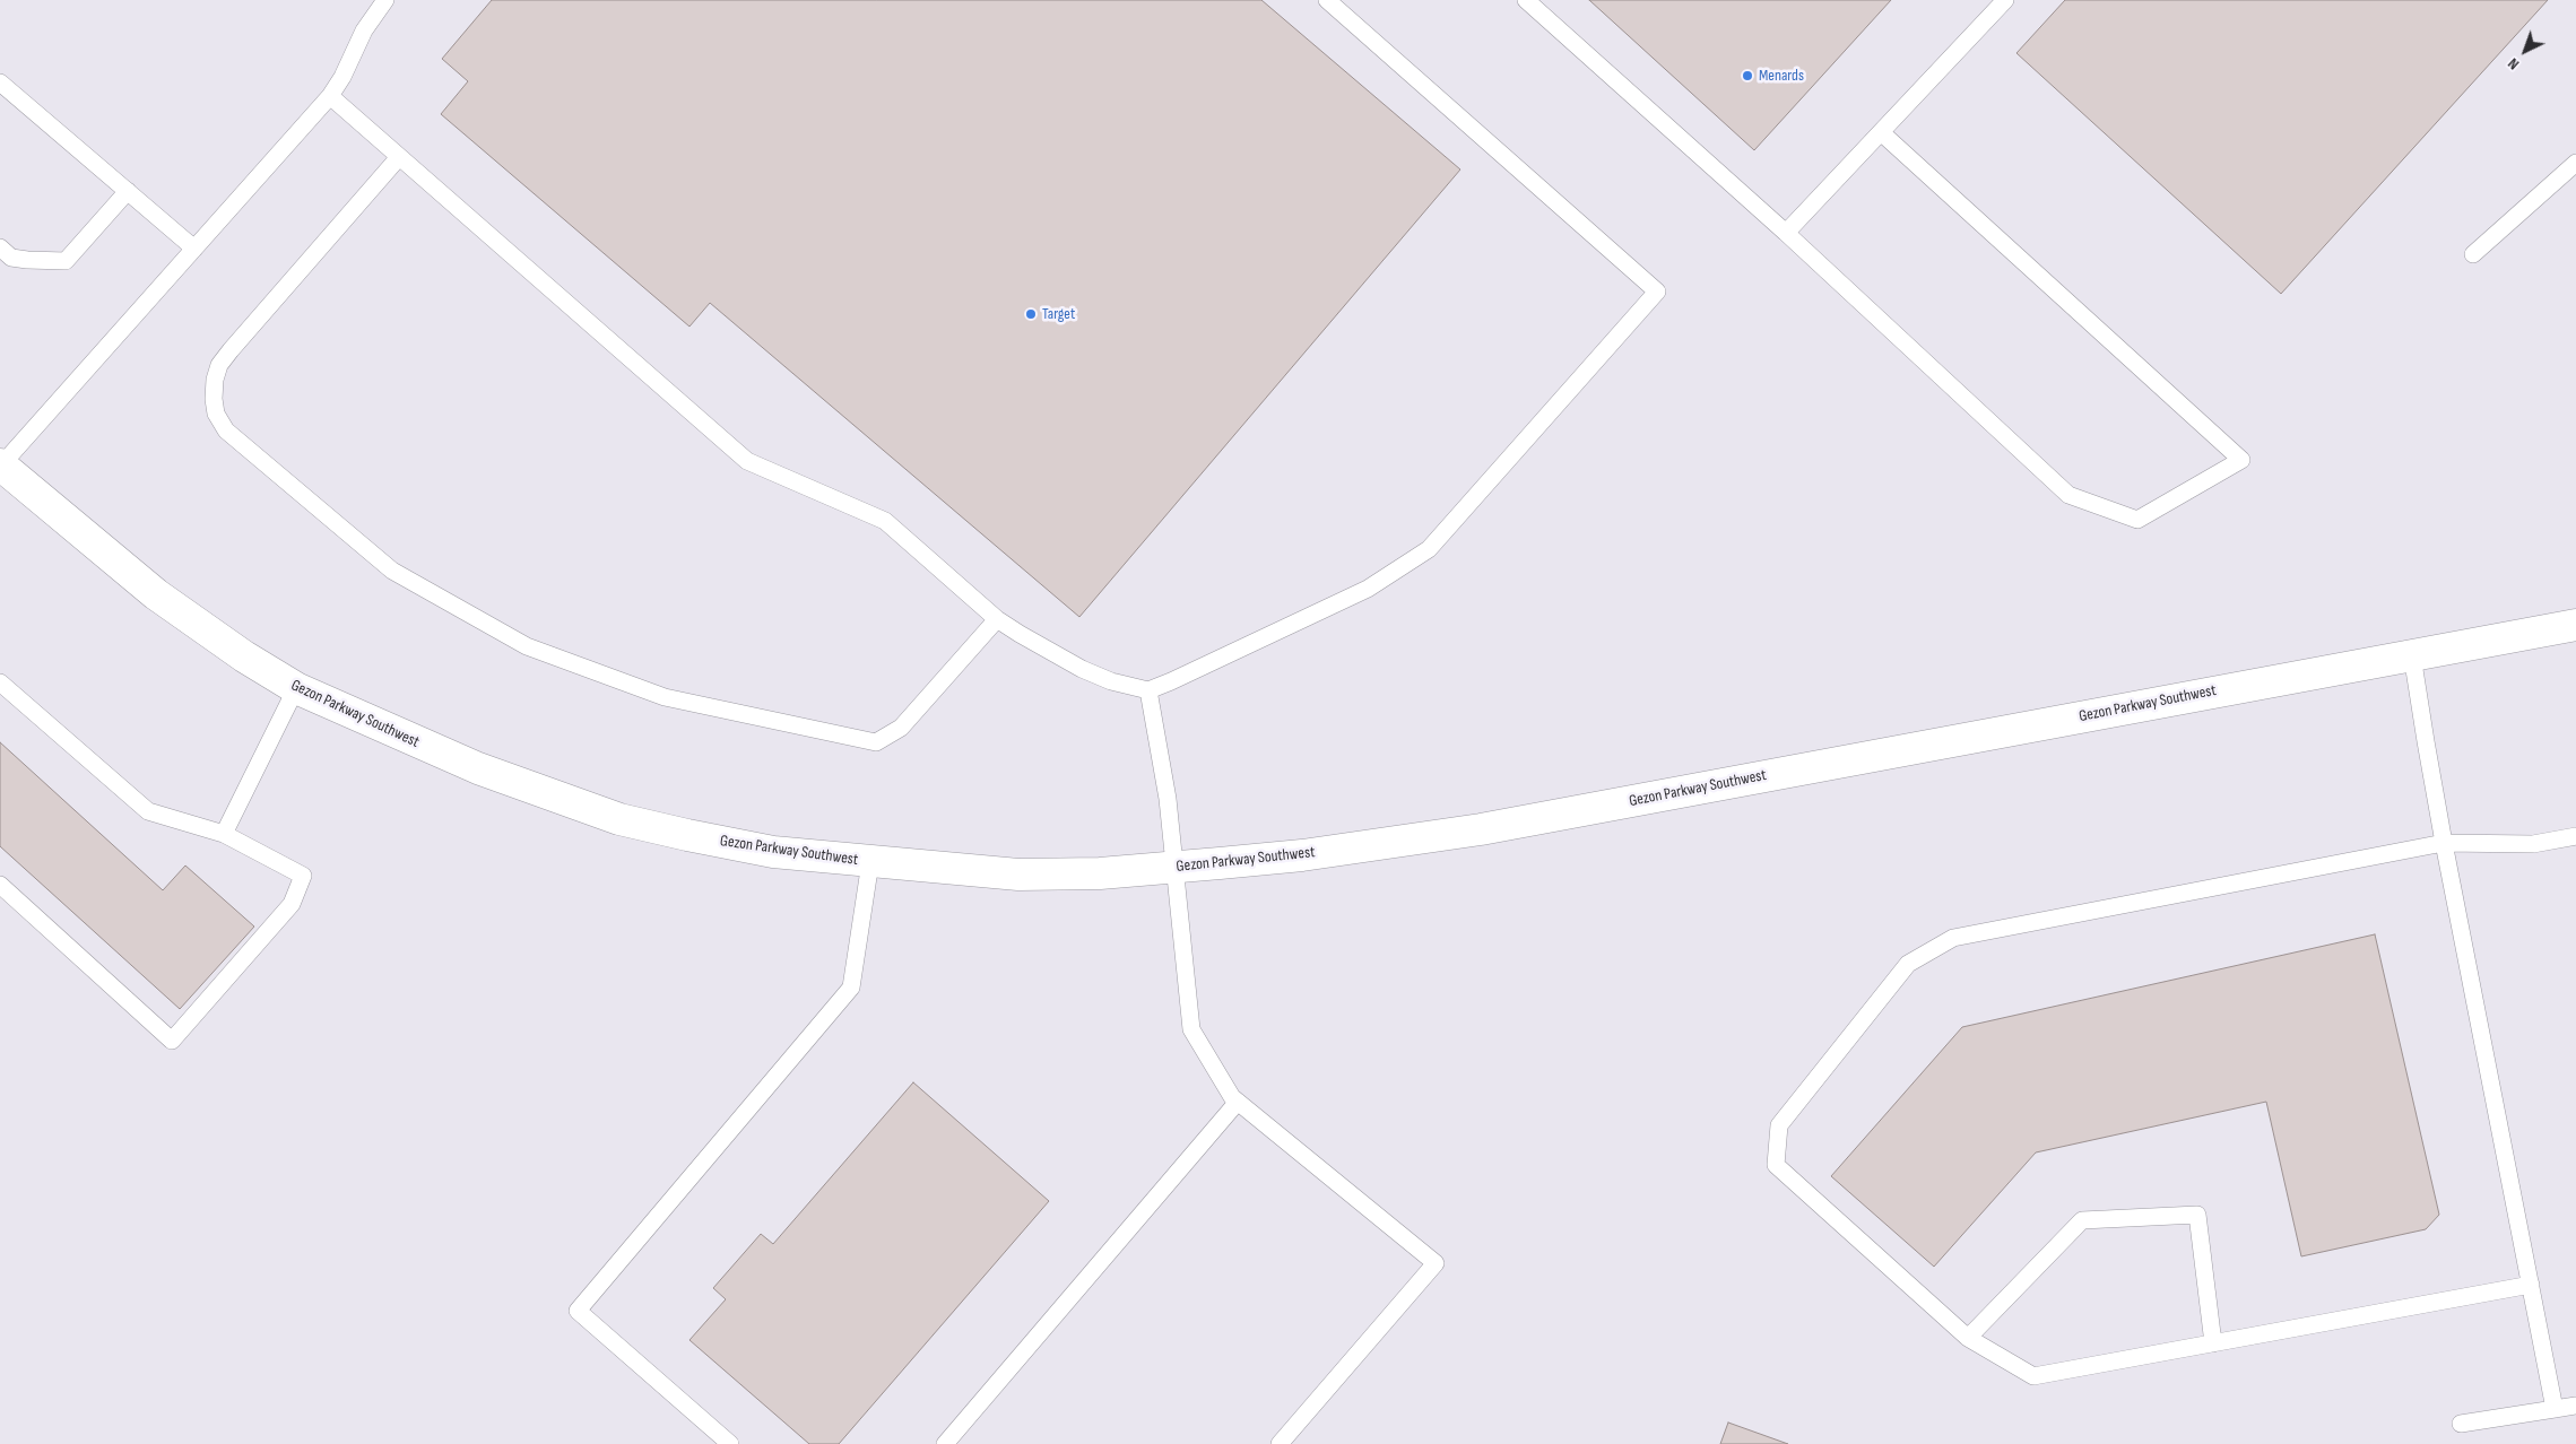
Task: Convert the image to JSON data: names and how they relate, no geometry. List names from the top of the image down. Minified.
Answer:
{"streets":{"main road":["Gezon Parkway Southwest"]},"places":["Menards","Target"],"north":"bottom left"}
